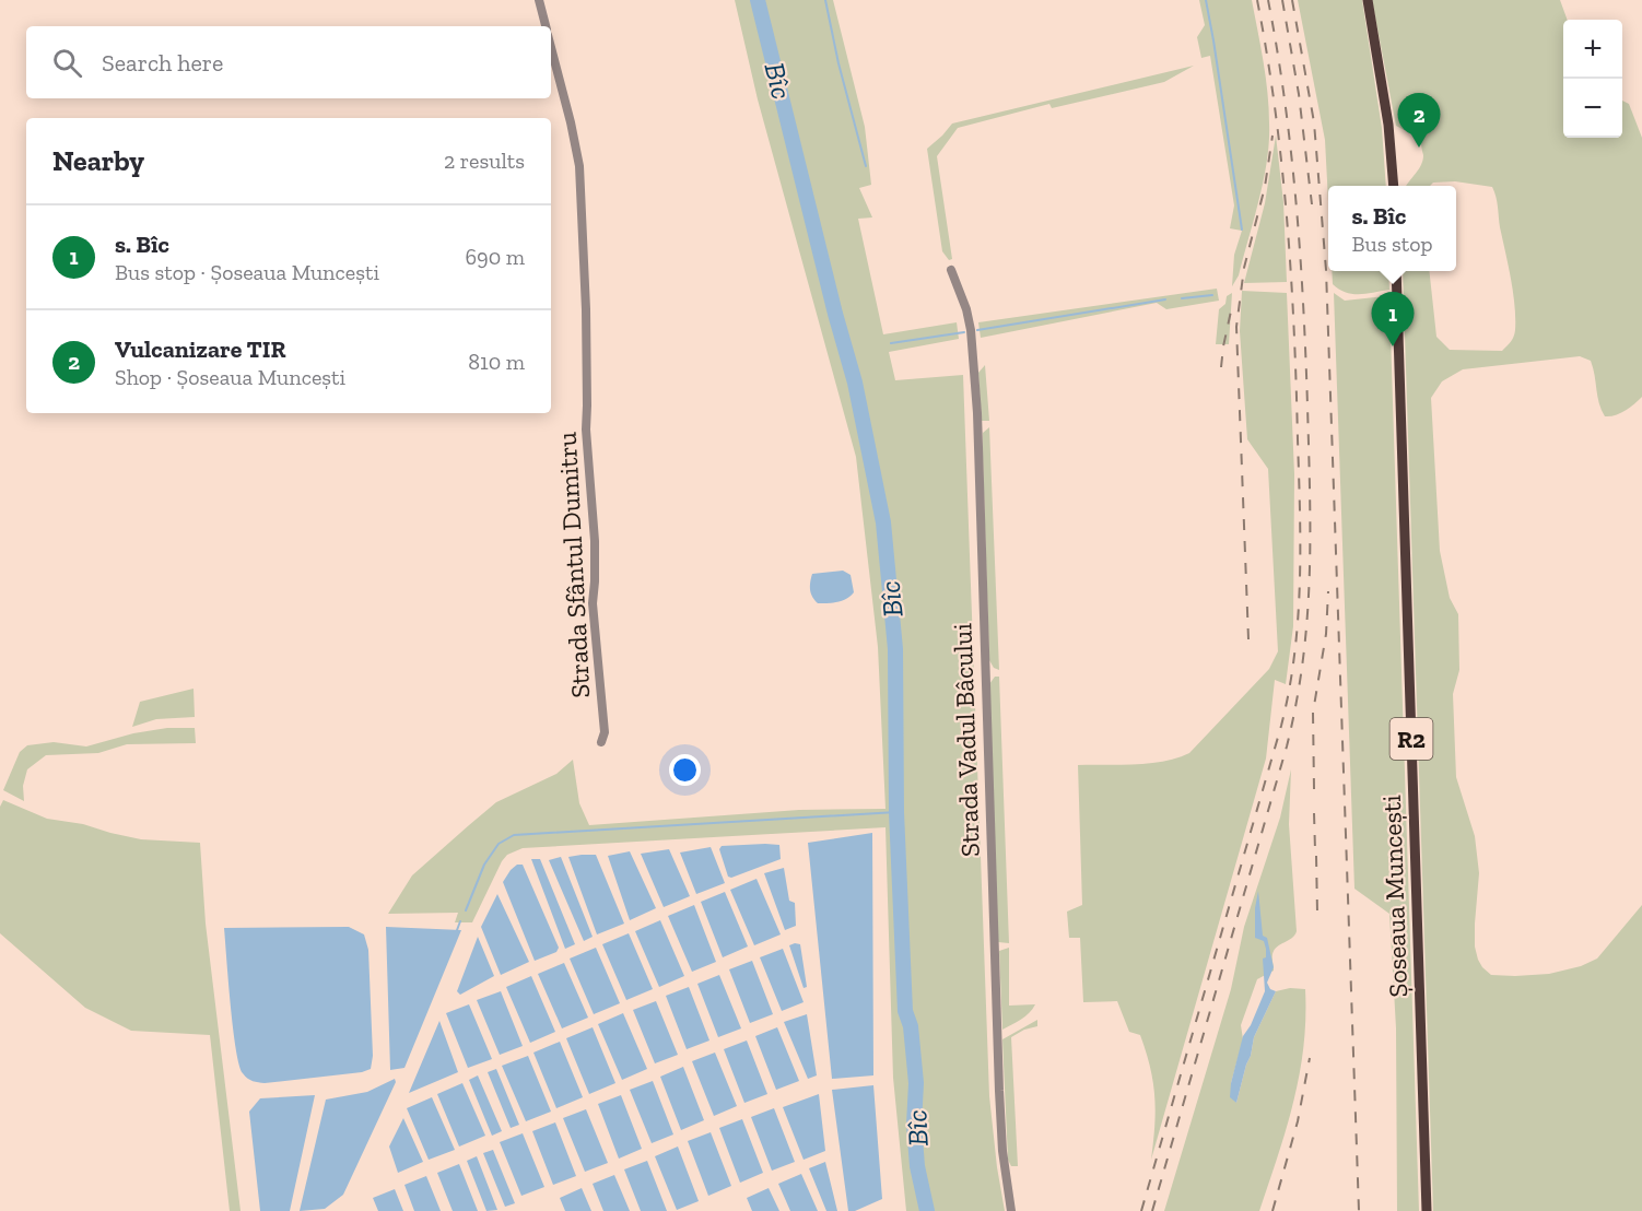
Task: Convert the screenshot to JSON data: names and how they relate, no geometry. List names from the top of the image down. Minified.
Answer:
{"streets":{"main road":["R2","Șoseaua Muncești"],"street":["Strada Sfântul Dumitru","Strada Vadul Bâcului"]},"water":["Bîc"],"page":{"map_buttons":["+","−"],"search":"Search here","pins":["2","1"],"heading":["Nearby","2 results"],"popup":["s. Bîc","Bus stop"],"list":[{"mark":"1","name":"s. Bîc","note":"Bus stop · Șoseaua Muncești","value":"690 m"},{"mark":"2","name":"Vulcanizare TIR","note":"Shop · Șoseaua Muncești","value":"810 m"}]}}
